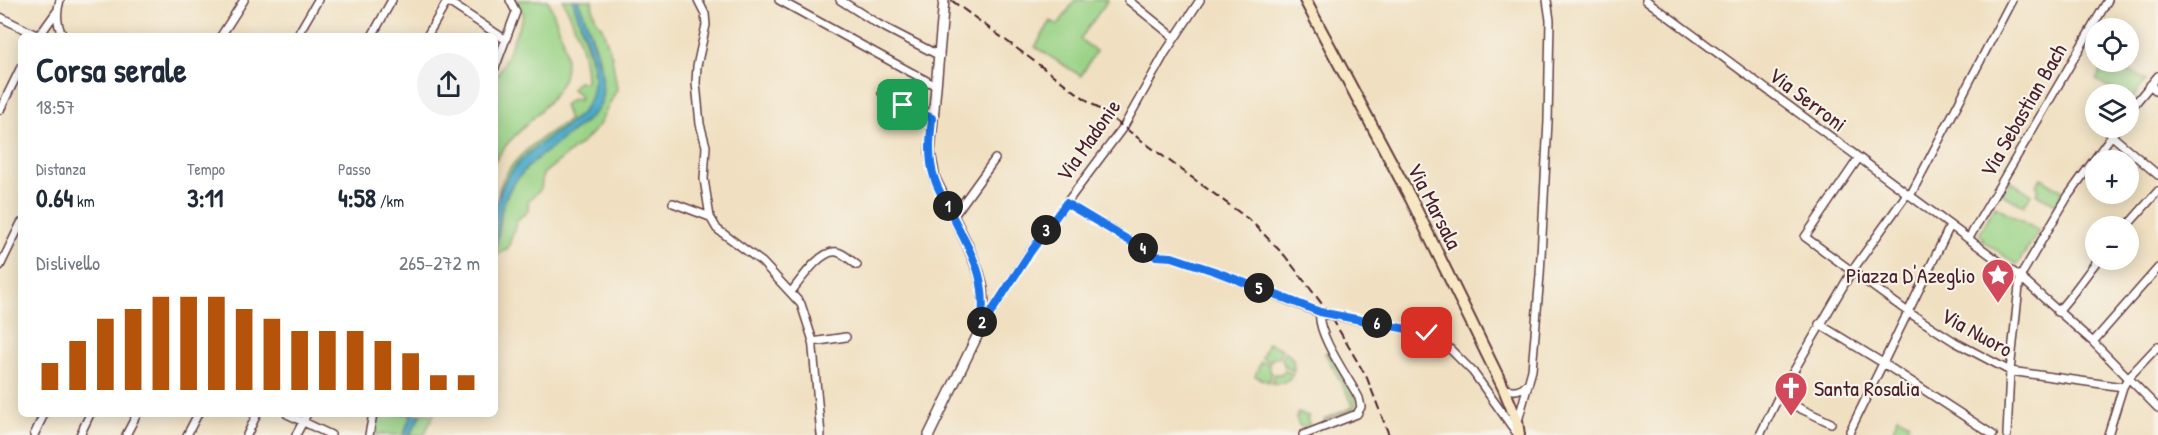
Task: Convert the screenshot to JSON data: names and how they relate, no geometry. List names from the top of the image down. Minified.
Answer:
{"streets":{"main road":["Via Marsala"],"street":["Via Serroni","Via Sebastian Bach","Via Madonie","Via Nuoro"]},"crossings":[["Via Serroni","Via Nuoro"]],"places":{"place":["Piazza D'Azeglio"],"church":["Santa Rosalia"]},"page":{"map_buttons":["+","−"],"heading":["Corsa serale","18:57"],"stats":[["Distanza","0.64 km"],["Tempo","3:11"],["Passo","4:58 /km"]],"pins":["1","3","4","5","2","6"],"chart":["Dislivello","265–272 m"]}}
